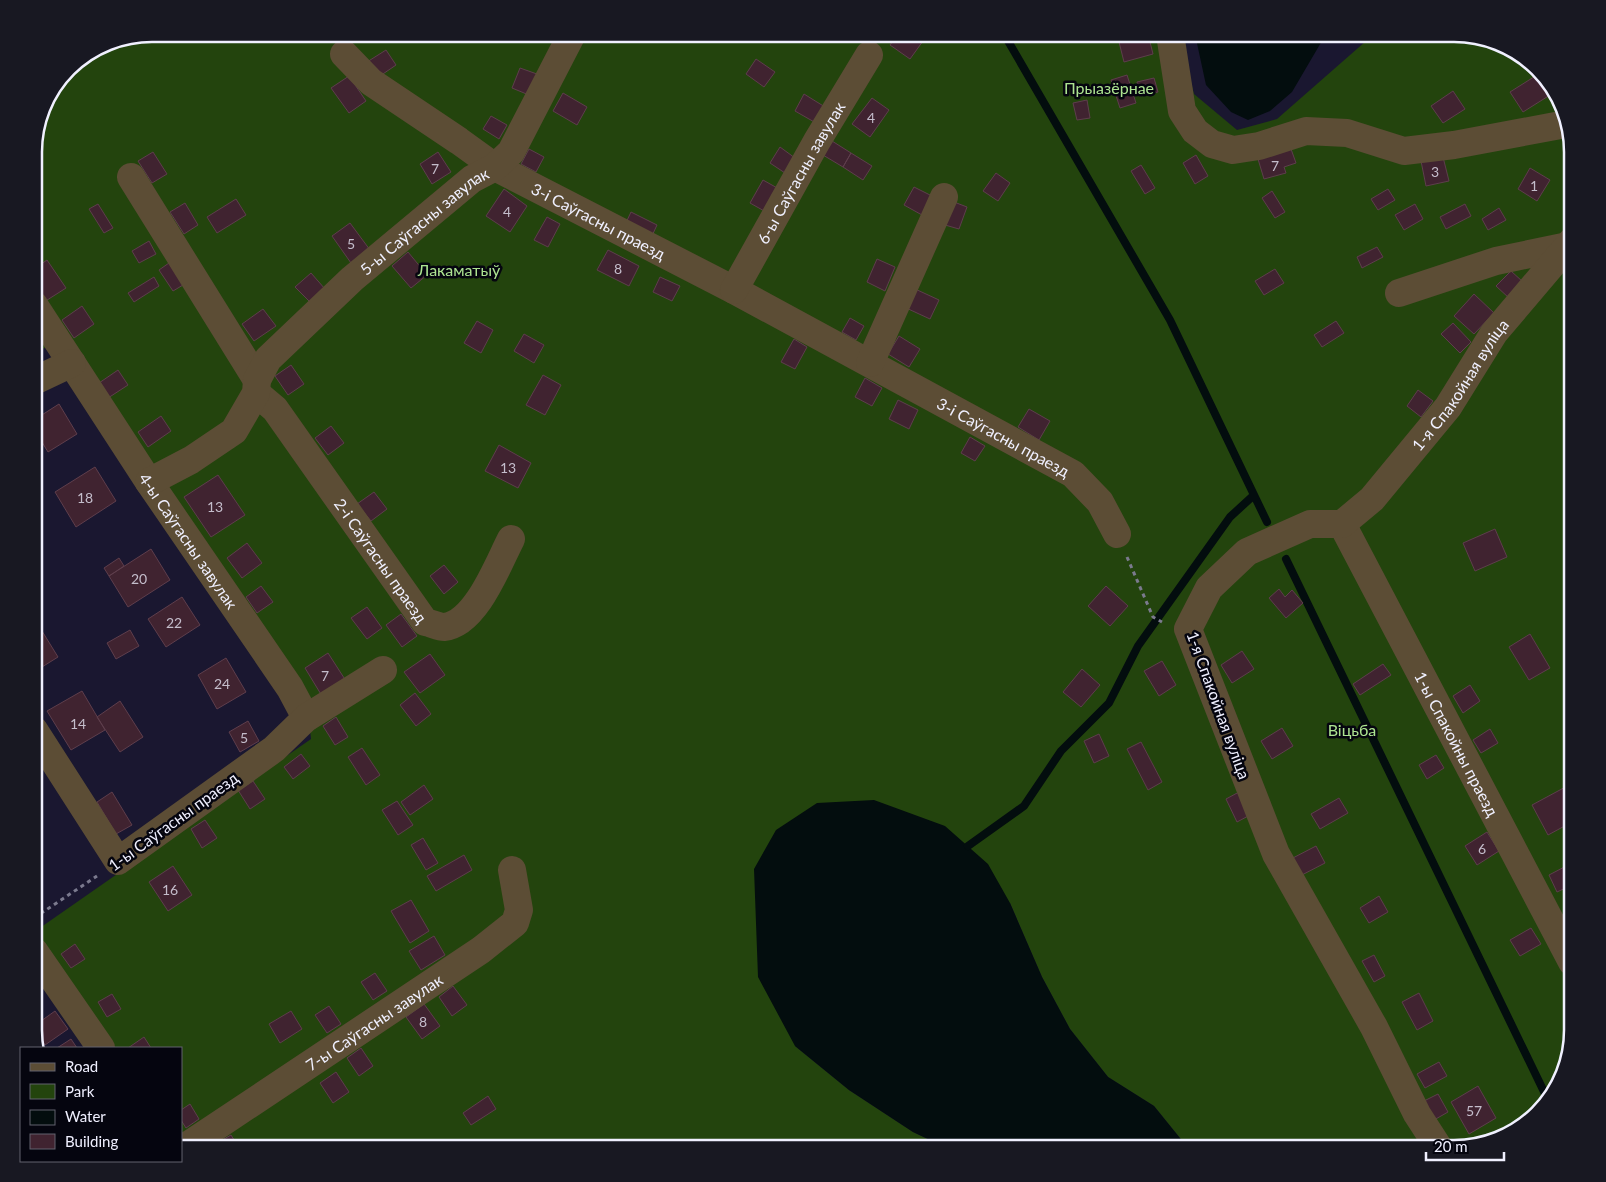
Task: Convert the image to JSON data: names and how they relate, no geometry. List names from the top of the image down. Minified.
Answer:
{"streets":{"street":["6-ы Саўгасны завулак","3-і Саўгасны праезд","5-ы Саўгасны завулак","1-я Спакойная вуліца","4-ы Саўгасны завулак","2-і Саўгасны праезд","1-ы Спакойны праезд","1-ы Саўгасны праезд","7-ы Саўгасны завулак"]},"crossings":[["6-ы Саўгасны завулак","3-і Саўгасны праезд"],["3-і Саўгасны праезд","5-ы Саўгасны завулак"],["5-ы Саўгасны завулак","4-ы Саўгасны завулак"],["5-ы Саўгасны завулак","2-і Саўгасны праезд"],["1-я Спакойная вуліца","1-ы Спакойны праезд"],["4-ы Саўгасны завулак","1-ы Саўгасны праезд"]],"parks":["Прыазёрнае","Лакаматыў","Віцьба"],"house_numbers":["4","7","7","3","1","4","5","8","13","18","13","20","22","7","24","14","5","6","16","8","57"],"legend":["Road","Park","Water","Building"],"scale_bar":"20 m"}
